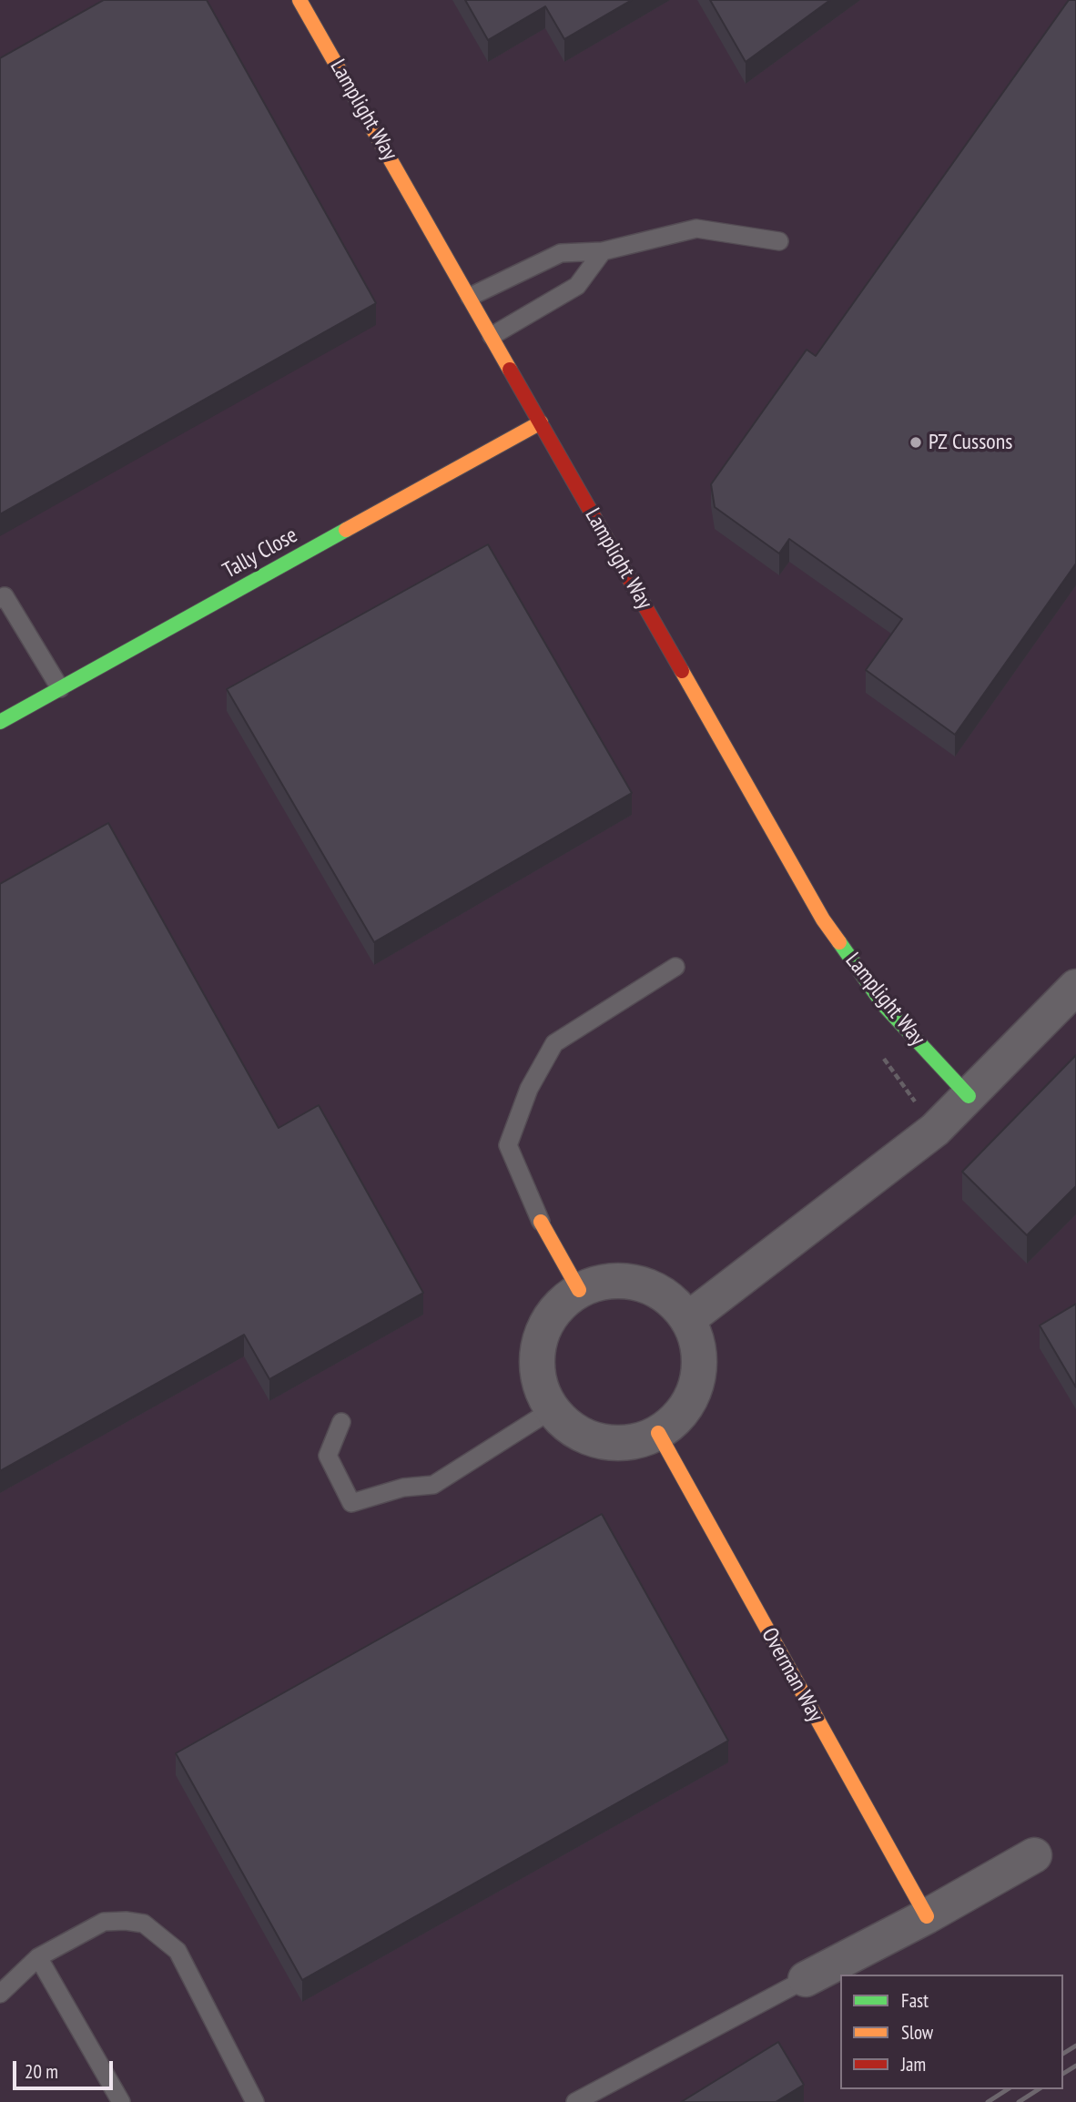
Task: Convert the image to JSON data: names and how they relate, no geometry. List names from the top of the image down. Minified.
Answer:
{"streets":{"street":["Lamplight Way","Tally Close","Overman Way"]},"crossings":[["Lamplight Way","Tally Close"]],"places":["PZ Cussons"],"legend":["Fast","Slow","Jam"],"scale_bar":"20 m"}
